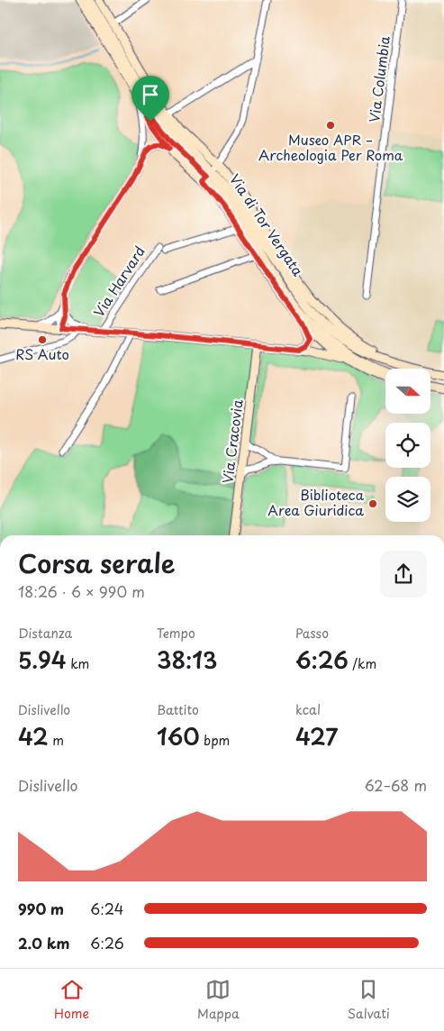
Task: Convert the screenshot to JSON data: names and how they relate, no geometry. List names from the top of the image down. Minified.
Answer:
{"streets":{"street":["Via Columbia","Via di Tor Vergata","Via Harvard","Via Cracovia"]},"crossings":[["Via di Tor Vergata","Via Harvard"]],"places":["Museo APR – Archeologia Per Roma","RS Auto","Biblioteca Area Giuridica"],"north":"right","page":{"heading":["Corsa serale","18:26 · 6 × 990 m"],"stats":[["Distanza","5.94 km"],["Tempo","38:13"],["Passo","6:26 /km"],["Dislivello","42 m"],["Battito","160 bpm"],["kcal","427"]],"chart":["Dislivello","62–68 m"],"list":[{"name":"990 m","note":"6:24"},{"name":"2.0 km","note":"6:26"}],"tabs":["Home","Mappa","Salvati"]}}
